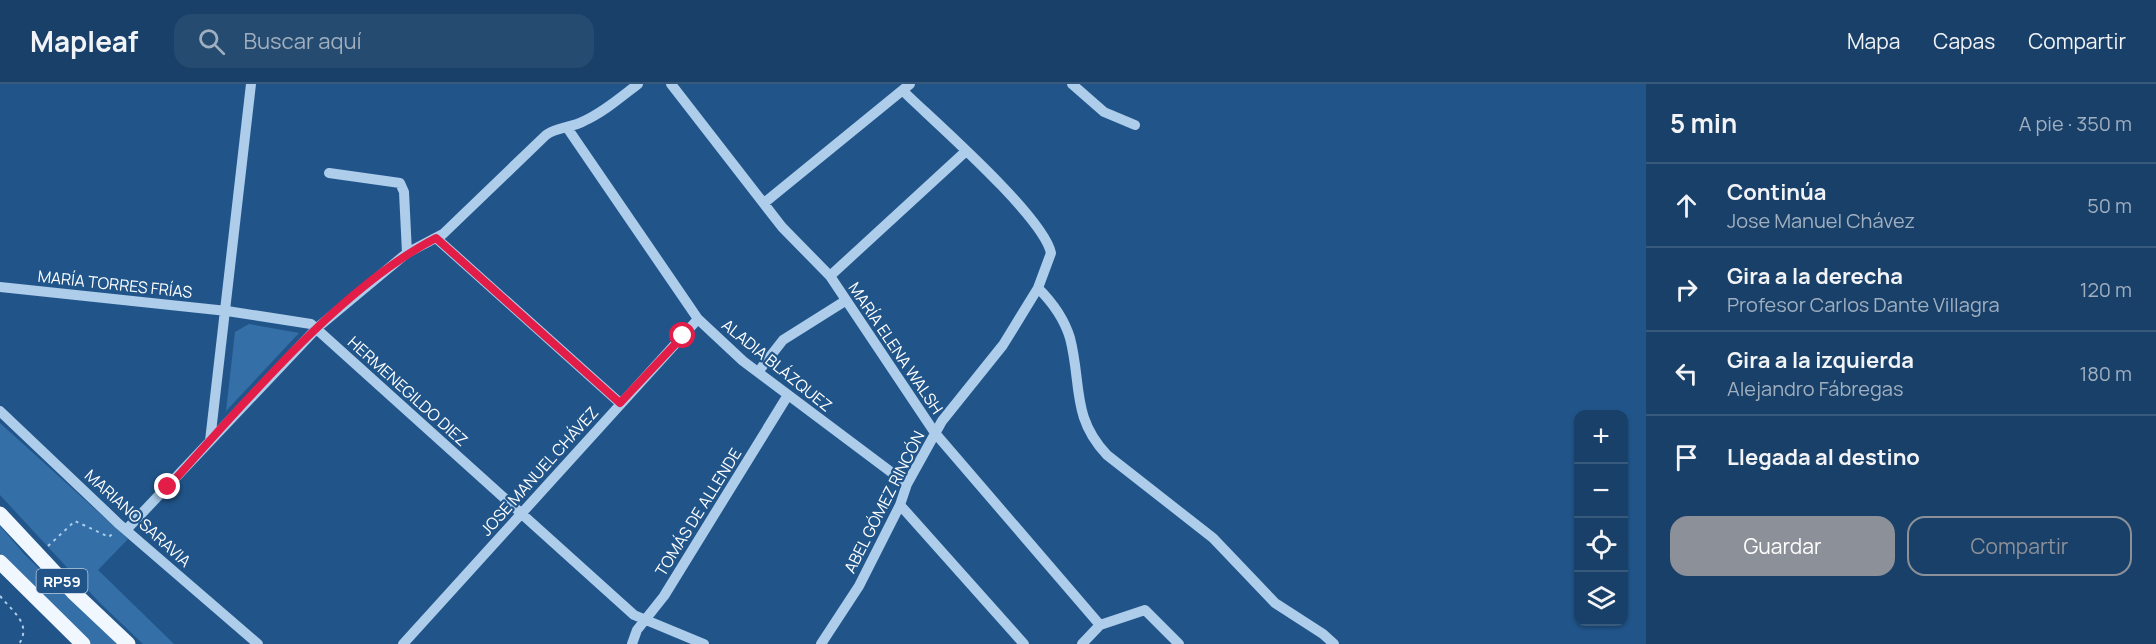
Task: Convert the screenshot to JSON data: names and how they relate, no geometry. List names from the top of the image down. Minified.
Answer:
{"streets":{"main road":["RP59"],"street":["MARÍA TORRES FRÍAS","MARÍA ELENA WALSH","ALADIA BLÁZQUEZ","HERMENEGILDO DIEZ","JOSE MANUEL CHÁVEZ","ABEL GÓMEZ RINCÓN","TOMÁS DE ALLENDE","MARIANO SARAVIA"]},"crossings":[["MARÍA TORRES FRÍAS","HERMENEGILDO DIEZ"],["MARÍA ELENA WALSH","ABEL GÓMEZ RINCÓN"],["ALADIA BLÁZQUEZ","JOSE MANUEL CHÁVEZ"],["ALADIA BLÁZQUEZ","ABEL GÓMEZ RINCÓN"],["ALADIA BLÁZQUEZ","TOMÁS DE ALLENDE"],["HERMENEGILDO DIEZ","JOSE MANUEL CHÁVEZ"],["HERMENEGILDO DIEZ","TOMÁS DE ALLENDE"]],"page":{"header":"Mapleaf","search":"Buscar aquí","nav":["Mapa","Capas","Compartir"],"heading":["5 min","A pie · 350 m"],"list":[["Continúa","Jose Manuel Chávez","50 m"],["Gira a la derecha","Profesor Carlos Dante Villagra","120 m"],["Gira a la izquierda","Alejandro Fábregas","180 m"],"Llegada al destino"],"map_buttons":["+","−"],"buttons":["Guardar","Compartir"]}}
